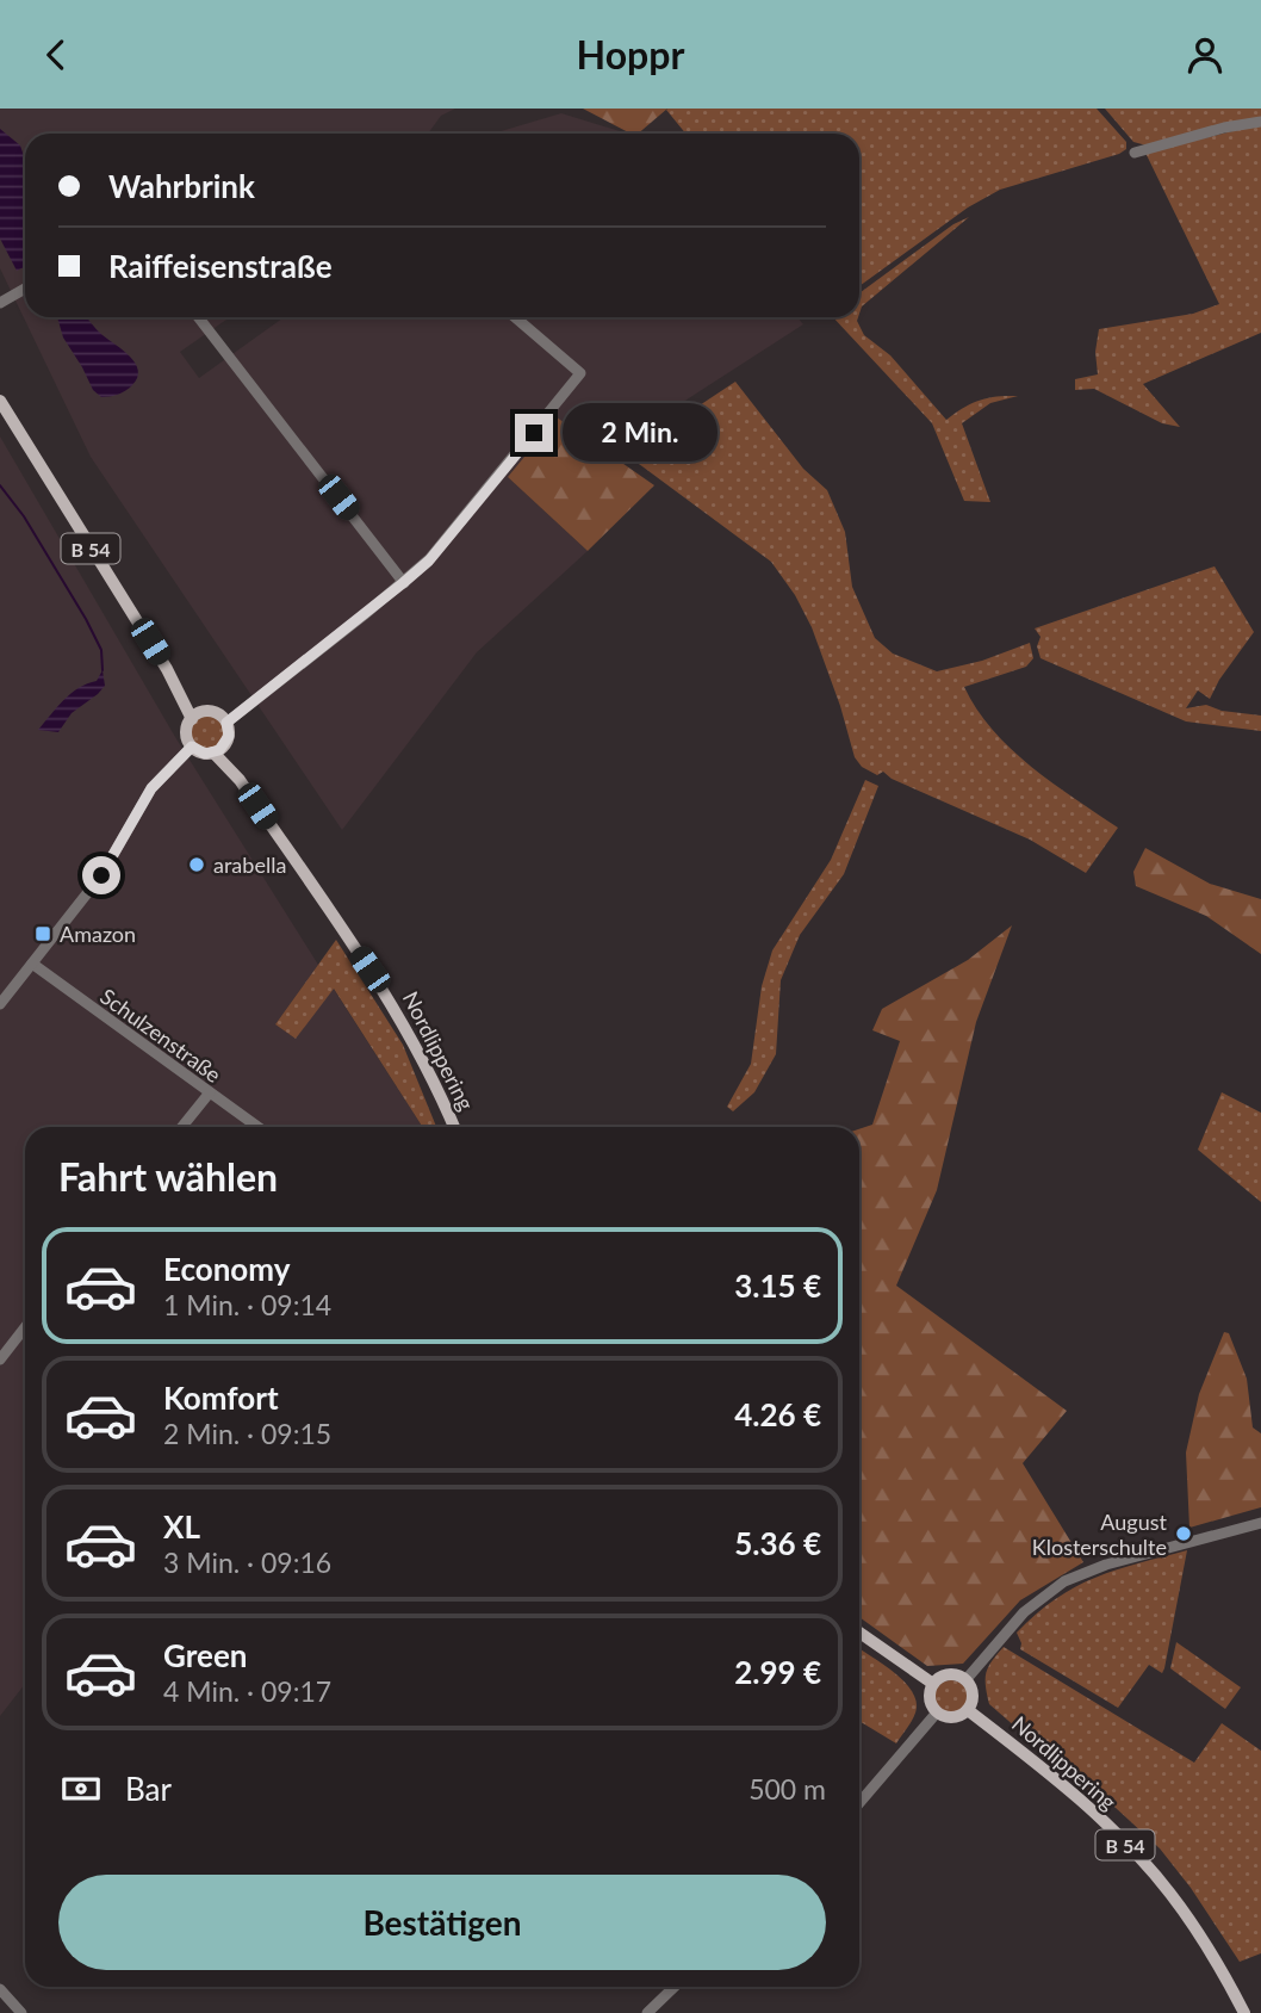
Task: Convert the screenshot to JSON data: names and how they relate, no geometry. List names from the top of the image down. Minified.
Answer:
{"streets":{"main road":["B 54","Nordlippering"],"street":["Schulzenstraße"]},"crossings":[["B 54","Nordlippering"]],"places":{"other":["arabella","August Klosterschulte"],"transit":["Amazon"]},"page":{"header":"Hoppr","banner":["Wahrbrink","Raiffeisenstraße"],"bubble":"2 Min.","heading":"Fahrt wählen","list":[{"name":"Economy","note":"1 Min. · 09:14","value":"3.15 €"},{"name":"Komfort","note":"2 Min. · 09:15","value":"4.26 €"},{"name":"XL","note":"3 Min. · 09:16","value":"5.36 €"},{"name":"Green","note":"4 Min. · 09:17","value":"2.99 €"}],"pay":["Bar","500 m"],"buttons":"Bestätigen"}}
